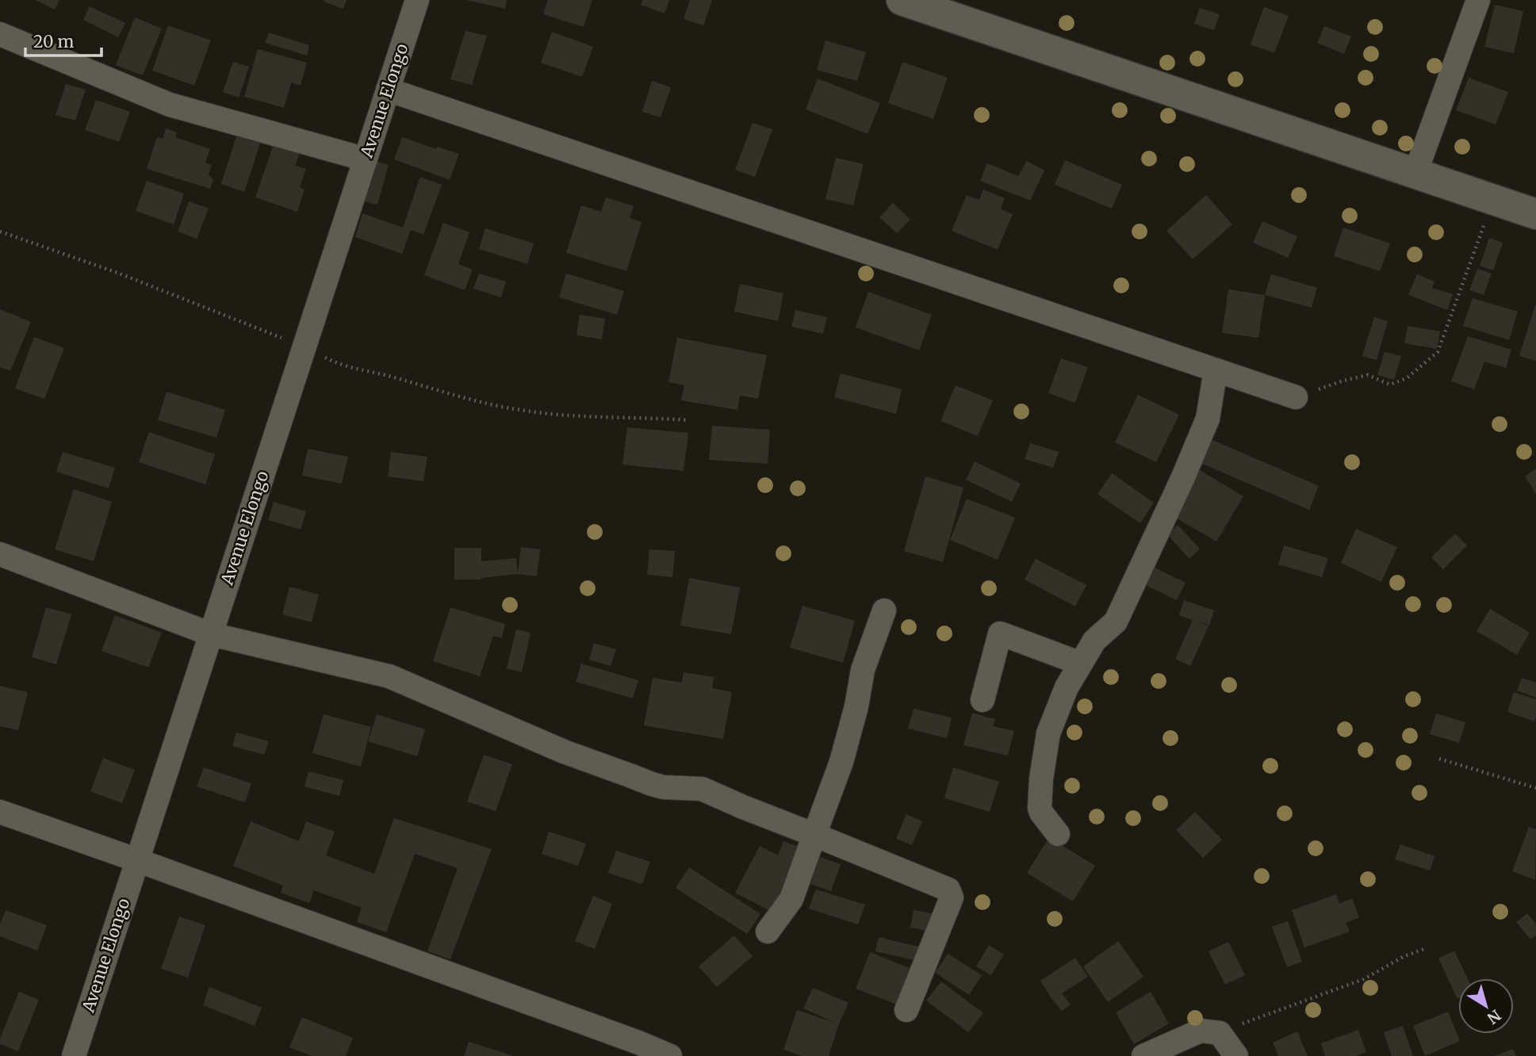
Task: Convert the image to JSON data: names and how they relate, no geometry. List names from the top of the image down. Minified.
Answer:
{"streets":{"street":["Avenue Elongo"]},"scale_bar":"20 m","north":"bottom right"}
